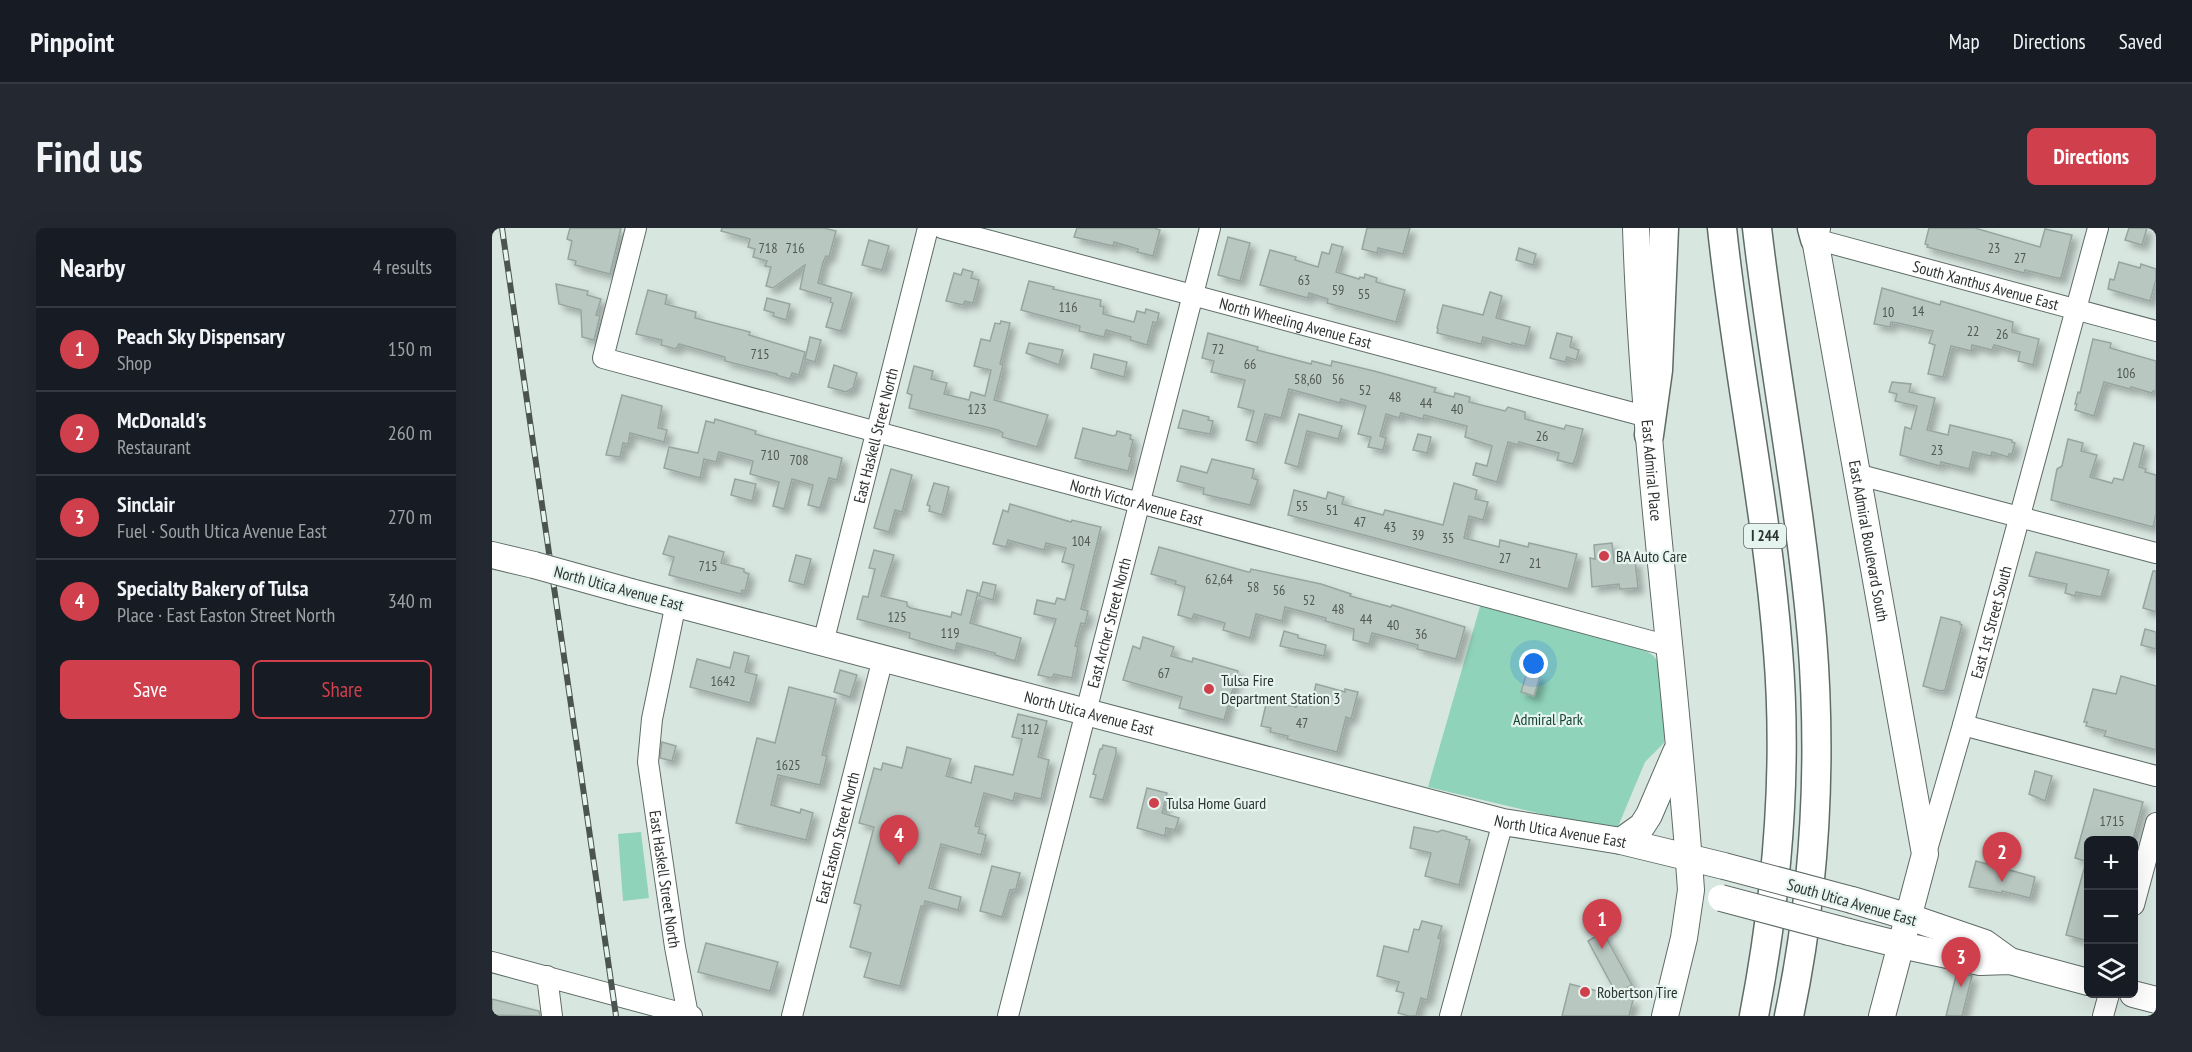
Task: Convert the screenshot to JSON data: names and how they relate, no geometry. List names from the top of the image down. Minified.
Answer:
{"streets":{"highway":["I 244"],"main road":["East Admiral Place","East Admiral Boulevard South","North Utica Avenue East","East 1st Street South","South Utica Avenue East"],"street":["South Xanthus Avenue East","North Wheeling Avenue East","East Haskell Street North","North Victor Avenue East","East Archer Street North","East Easton Street North"]},"crossings":[["South Xanthus Avenue East","East Admiral Boulevard South"],["South Xanthus Avenue East","East 1st Street South"],["North Wheeling Avenue East","East Admiral Place"],["North Wheeling Avenue East","East Archer Street North"],["East Haskell Street North","North Victor Avenue East"],["East Haskell Street North","North Utica Avenue East"],["East Admiral Place","North Victor Avenue East"],["East Admiral Place","North Utica Avenue East"],["East Admiral Place","South Utica Avenue East"],["North Victor Avenue East","East Archer Street North"],["East Admiral Boulevard South","East 1st Street South"],["North Utica Avenue East","East Archer Street North"],["North Utica Avenue East","East Easton Street North"],["North Utica Avenue East","South Utica Avenue East"],["East 1st Street South","South Utica Avenue East"]],"parks":["Admiral Park"],"places":["BA Auto Care","Tulsa Fire Department Station 3","Tulsa Home Guard","Robertson Tire"],"house_numbers":["718","716","23","27","63","59","55","116","14","10","22","26","72","715","66","106","58,60","56","52","48","44","123","40","26","23","710","708","55","51","47","43","39","35","104","27","21","715","62,64","58","56","52","48","125","44","40","119","36","67","1642","47","112","1625","1715"],"page":{"header":"Pinpoint","nav":["Map","Directions","Saved"],"buttons":["Directions",["Save","Share"]],"title":"Find us","heading":["Nearby","4 results"],"list":[{"mark":"1","name":"Peach Sky Dispensary","note":"Shop","value":"150 m"},{"mark":"2","name":"McDonald's","note":"Restaurant","value":"260 m"},{"mark":"3","name":"Sinclair","note":"Fuel · South Utica Avenue East","value":"270 m"},{"mark":"4","name":"Specialty Bakery of Tulsa","note":"Place · East Easton Street North","value":"340 m"}],"pins":["4","2","1","3"],"map_buttons":["+","−"]}}
